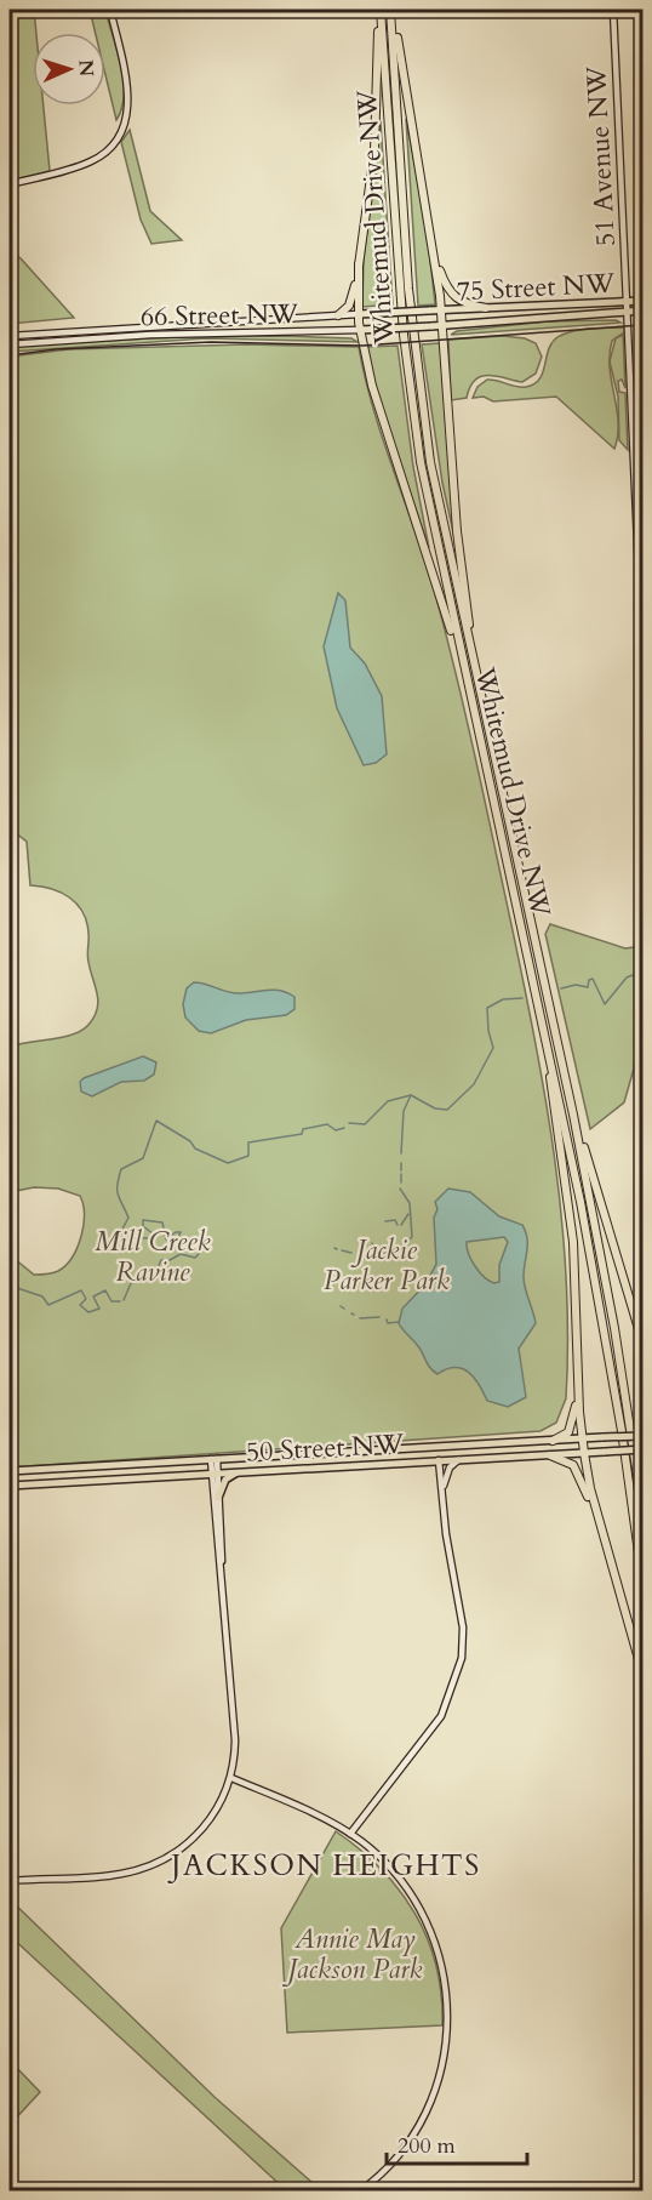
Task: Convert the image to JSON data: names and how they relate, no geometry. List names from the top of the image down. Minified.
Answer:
{"streets":{"highway":["Whitemud Drive NW"],"main road":["75 Street NW","66 Street NW","50 Street NW"],"street":["51 Avenue NW"]},"crossings":[["51 Avenue NW","75 Street NW"],["75 Street NW","66 Street NW"]],"districts":["JACKSON HEIGHTS"],"parks":["Mill Creek Ravine","Jackie Parker Park","Annie May Jackson Park"],"scale_bar":"200 m","north":"right"}
